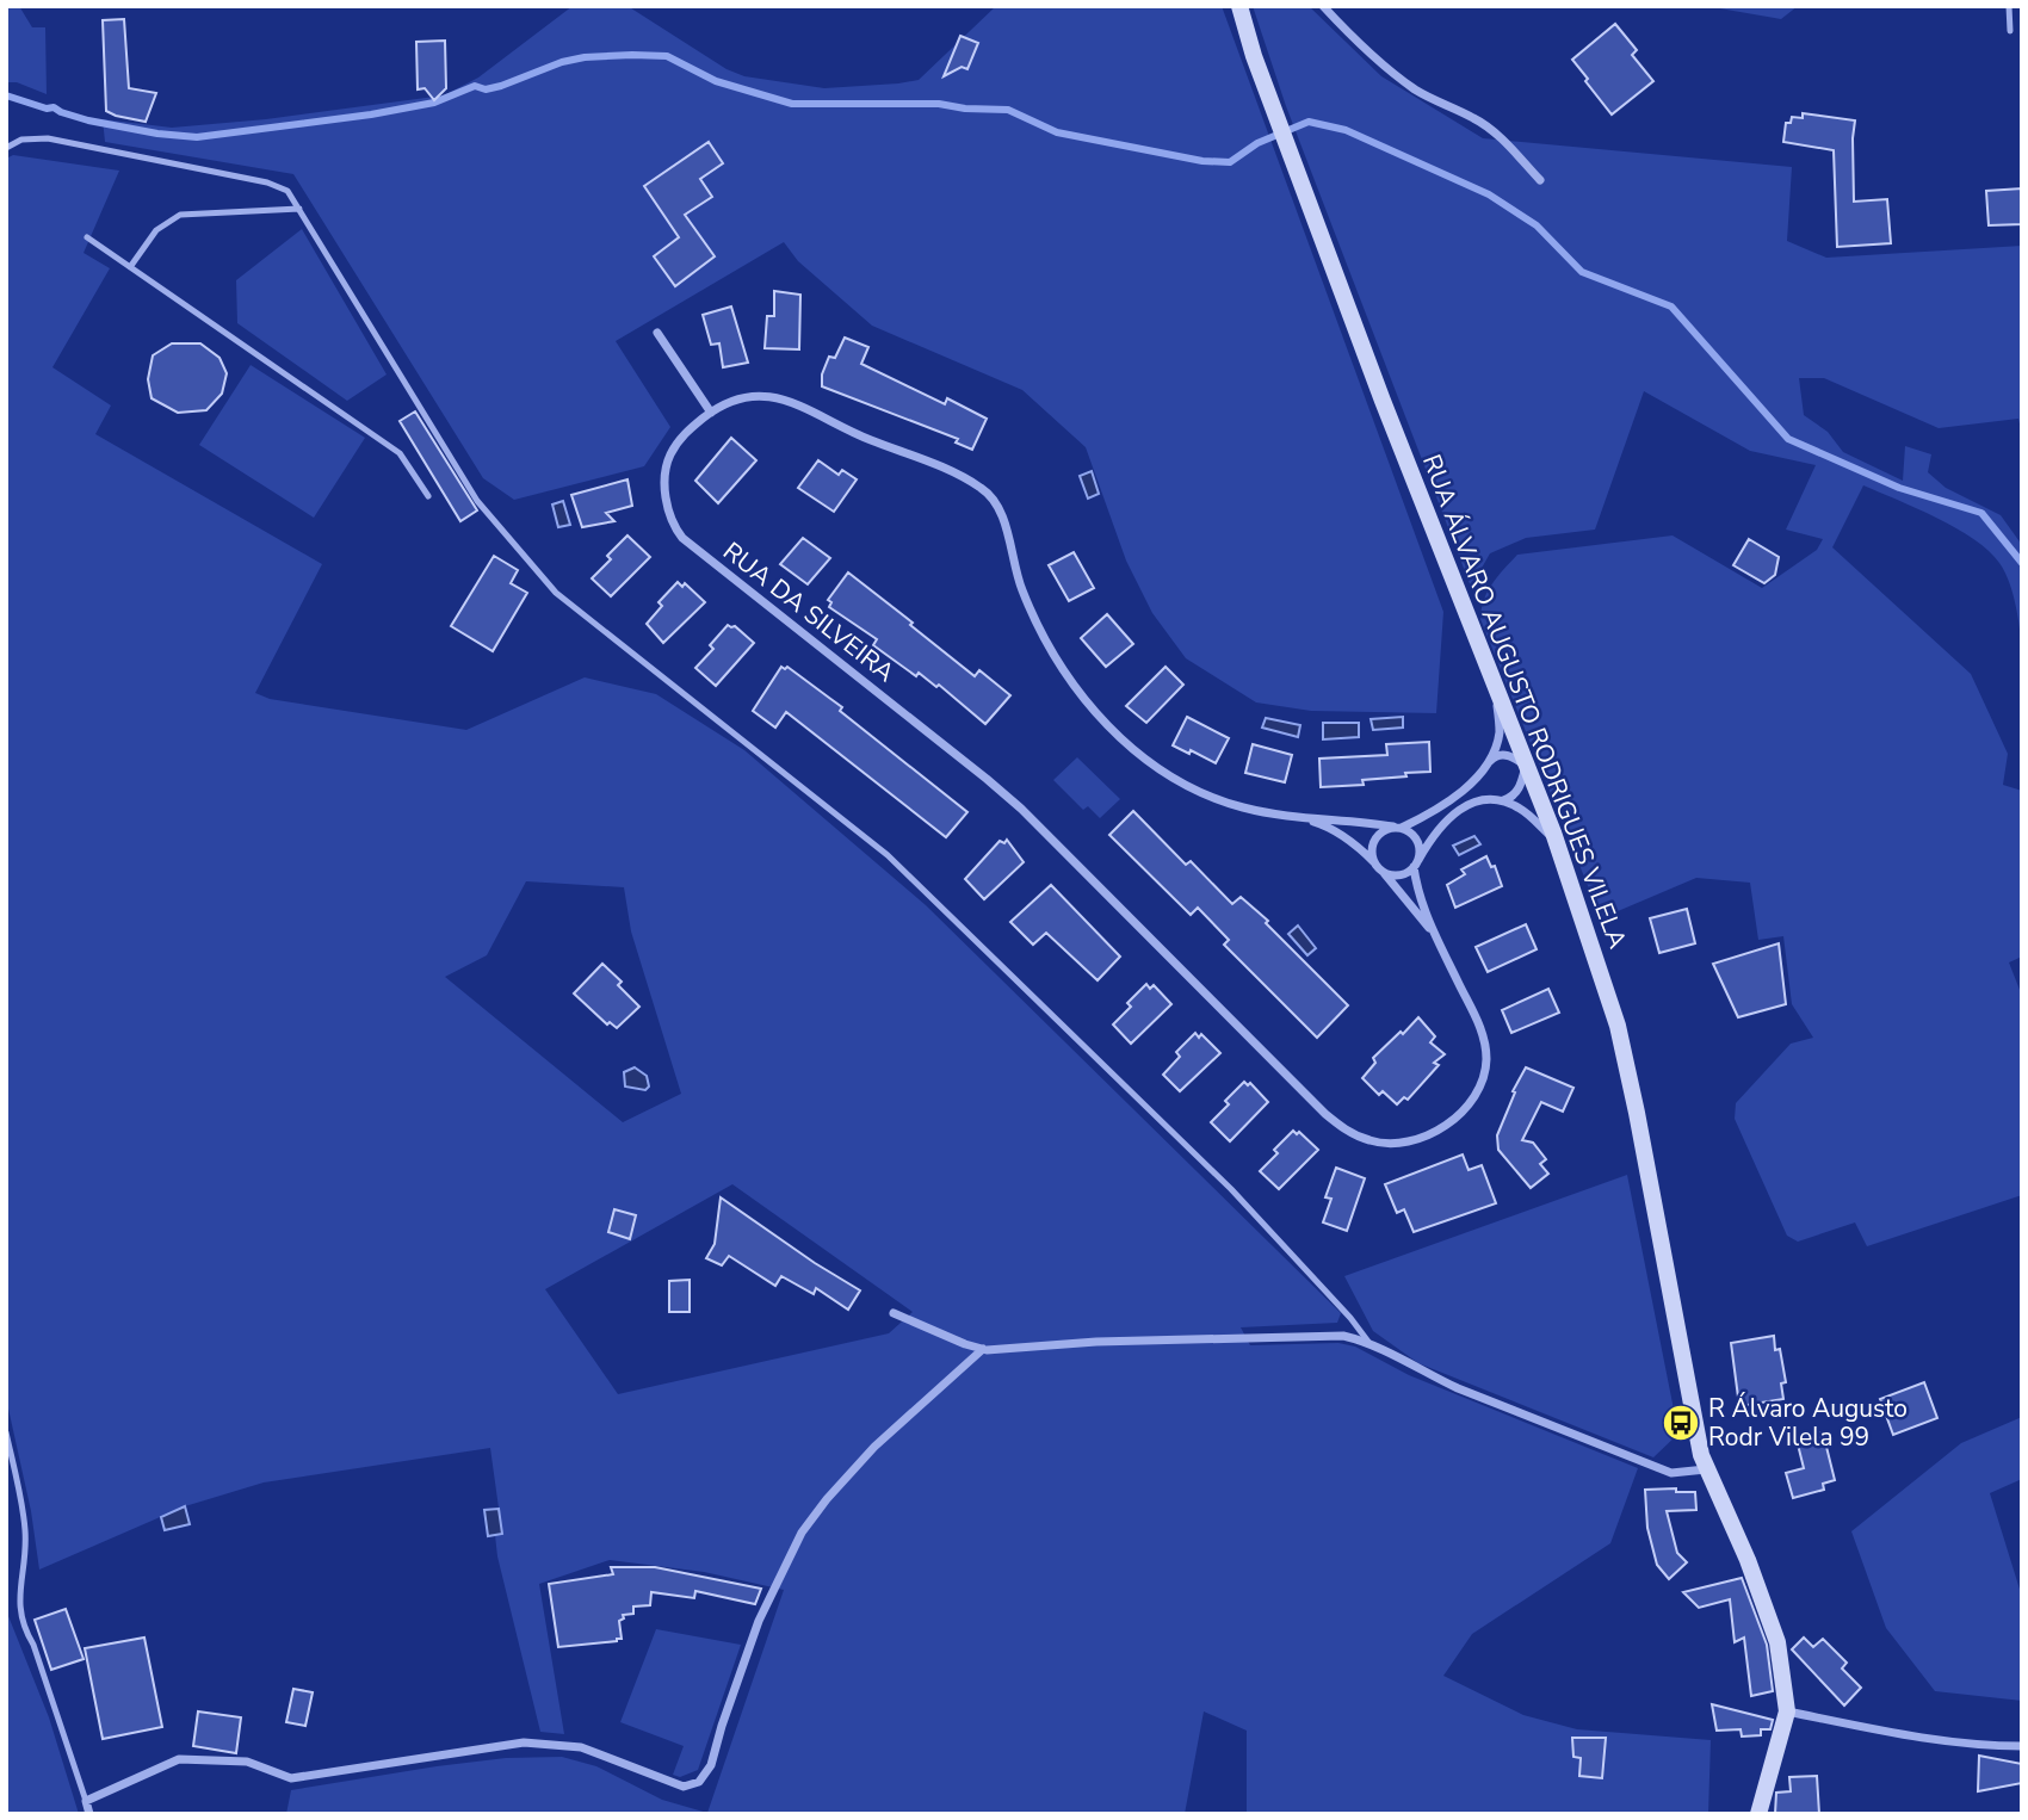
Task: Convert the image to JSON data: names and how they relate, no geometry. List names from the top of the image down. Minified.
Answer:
{"streets":{"main road":["RUA ÁLVARO AUGUSTO RODRIGUES VILELA"],"street":["RUA DA SILVEIRA"]},"places":{"bus stop":["R Álvaro Augusto Rodr Vilela 99"]}}
